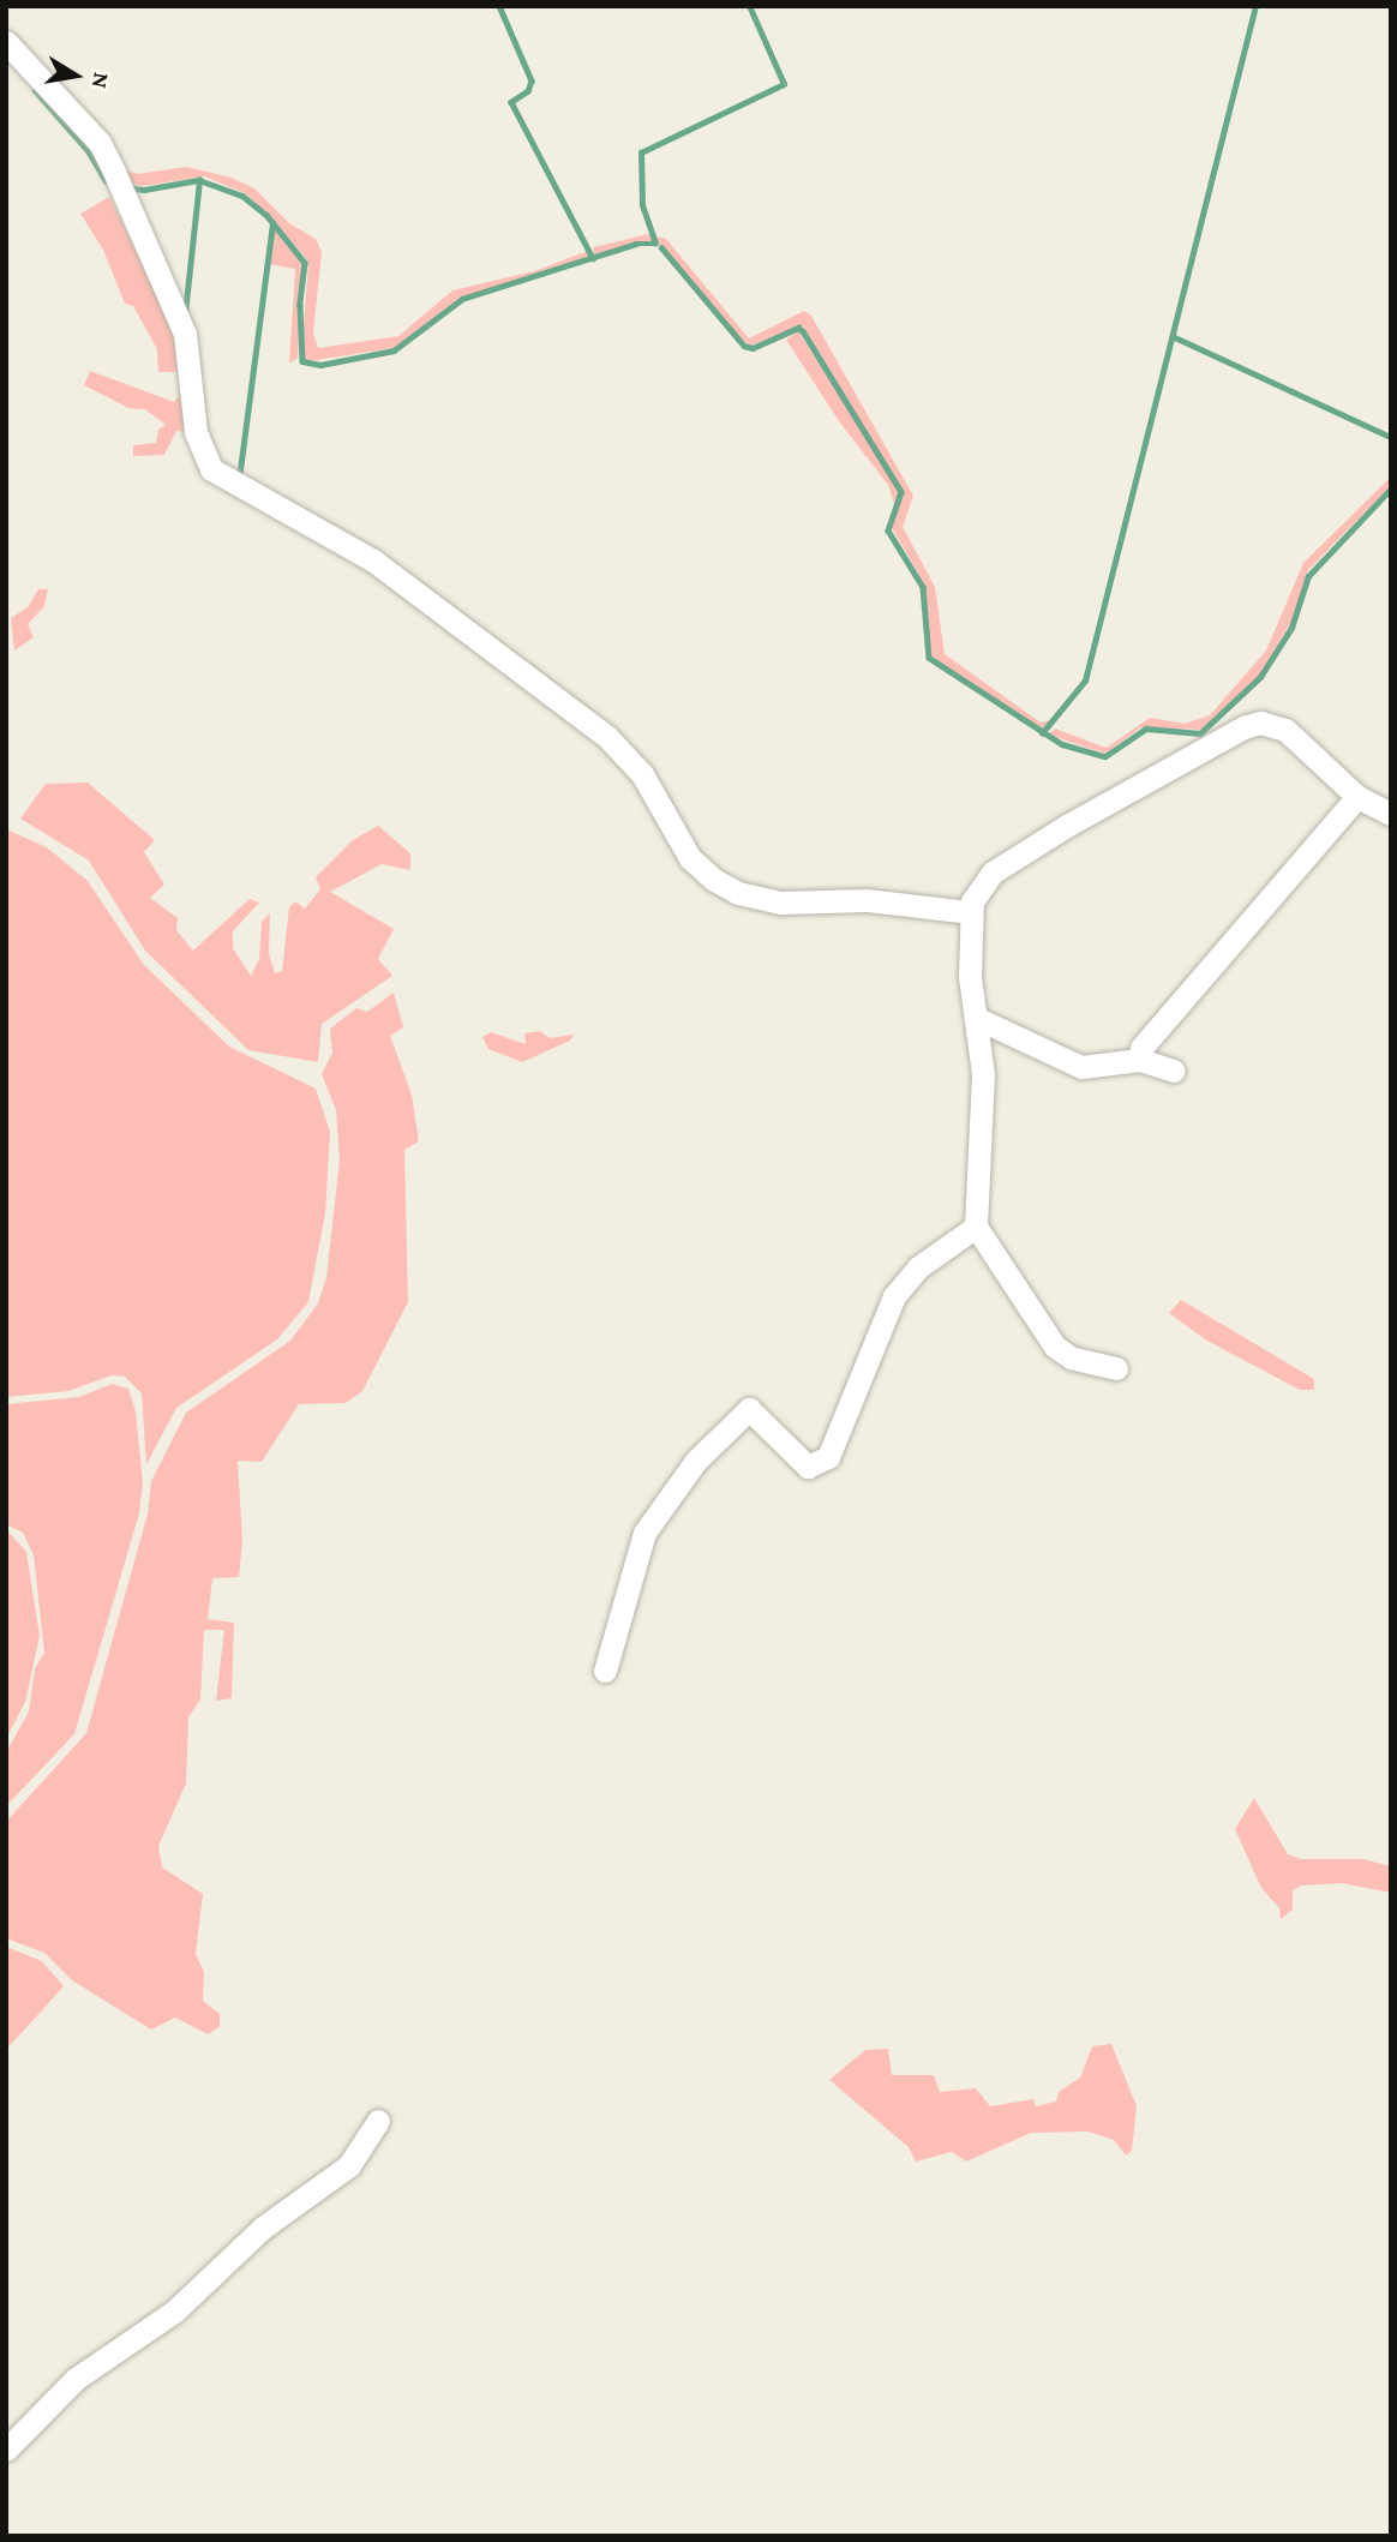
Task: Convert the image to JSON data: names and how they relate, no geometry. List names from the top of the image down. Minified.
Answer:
{"north":"right"}
